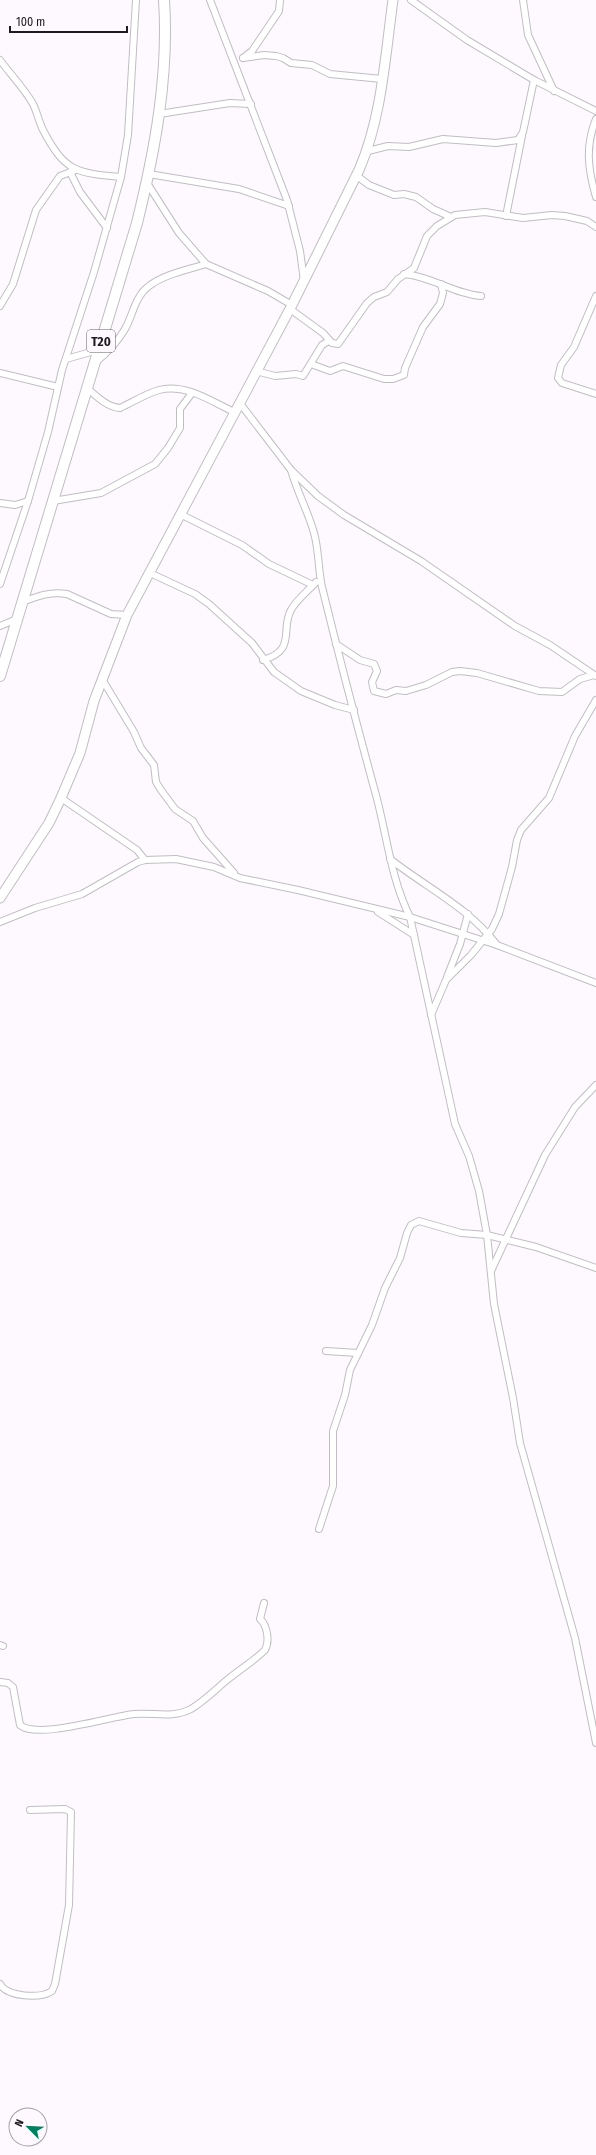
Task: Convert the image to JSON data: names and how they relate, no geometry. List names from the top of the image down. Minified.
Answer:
{"streets":{"main road":["T20"]},"scale_bar":"100 m","north":"top left"}
